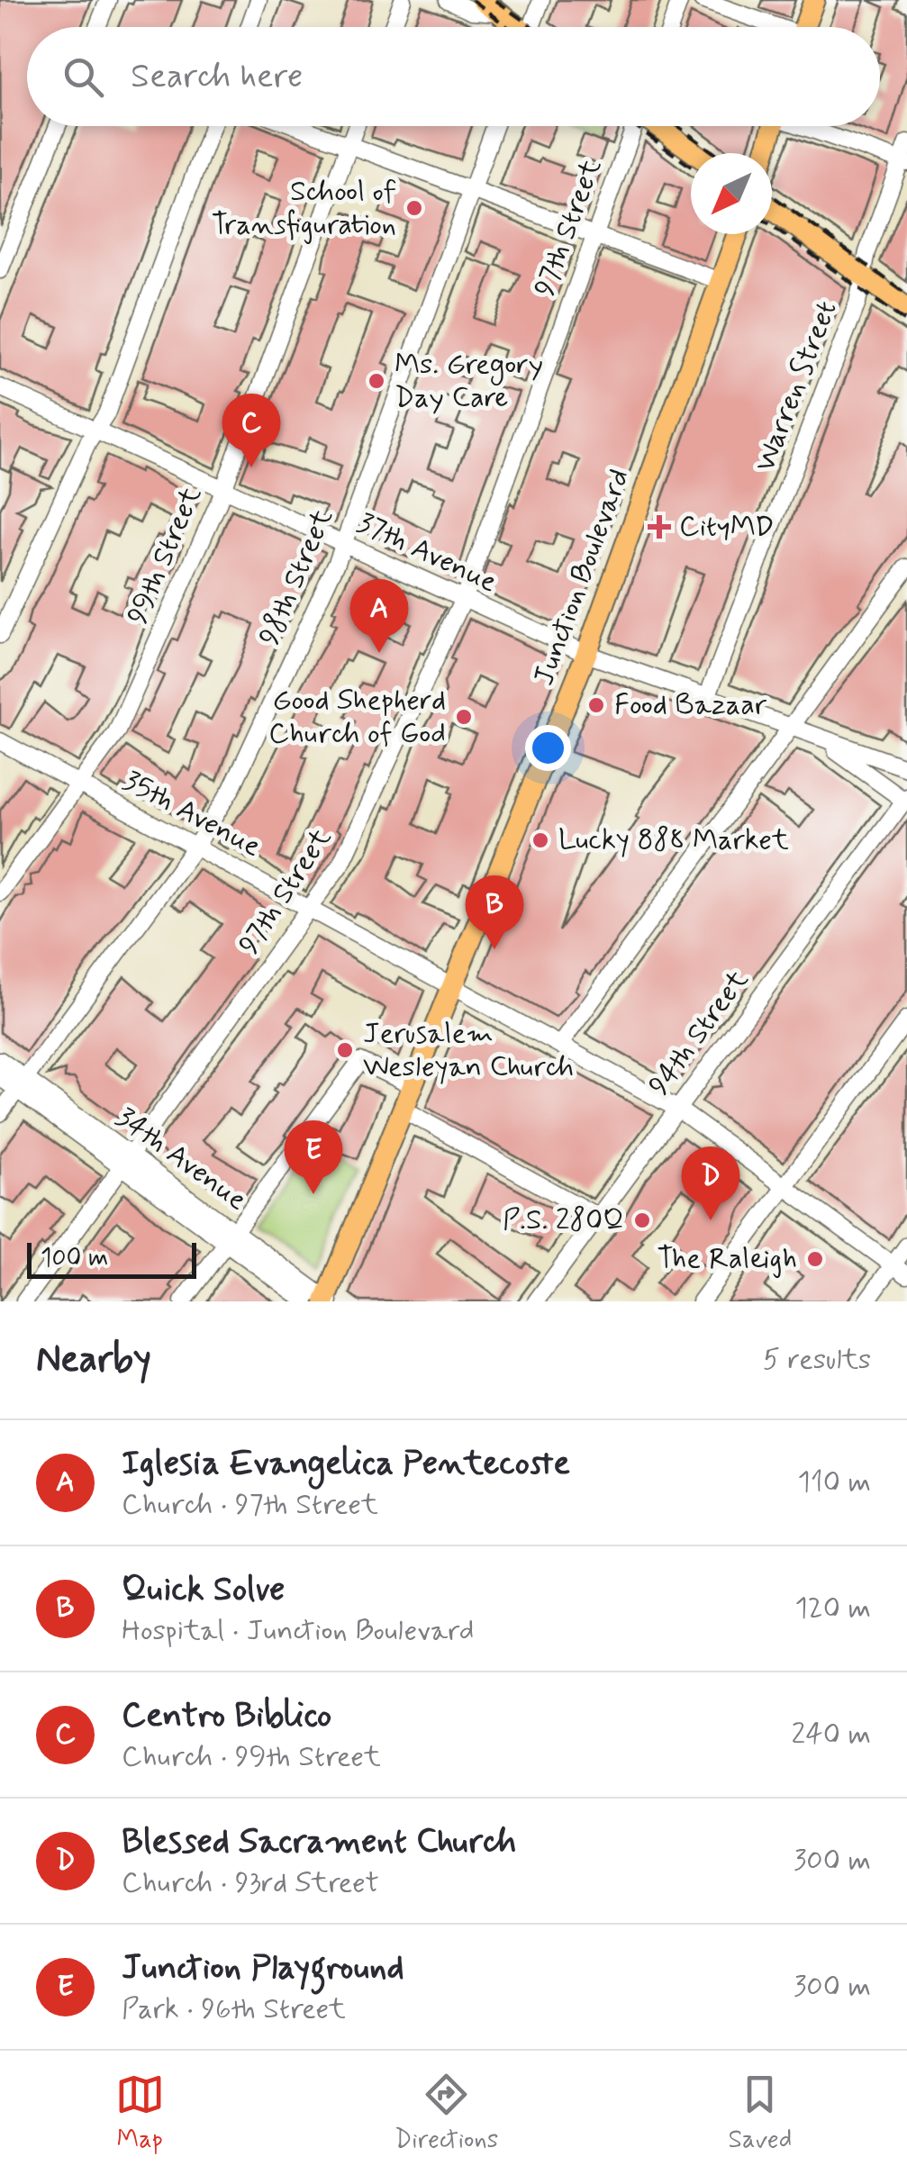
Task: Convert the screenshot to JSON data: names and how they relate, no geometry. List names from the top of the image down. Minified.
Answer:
{"streets":{"main road":["Junction Boulevard"],"street":["97th Street","Warren Street","37th Avenue","99th Street","98th Street","35th Avenue","94th Street","34th Avenue"]},"crossings":[["97th Street","37th Avenue"],["97th Street","35th Avenue"],["97th Street","34th Avenue"],["Warren Street","37th Avenue"],["37th Avenue","99th Street"],["37th Avenue","98th Street"],["37th Avenue","Junction Boulevard"],["99th Street","35th Avenue"],["98th Street","35th Avenue"],["98th Street","34th Avenue"],["Junction Boulevard","35th Avenue"],["Junction Boulevard","34th Avenue"],["35th Avenue","94th Street"]],"places":{"other":["School of Transfiguration","Ms. Gregory Day Care","Food Bazaar","Good Shepherd Church of God","Lucky 888 Market","Jerusalem Wesleyan Church","P.S. 280Q","The Raleigh"],"health":["CityMD"]},"scale_bar":"100 m","north":"bottom left","page":{"search":"Search here","pins":["C","A","B","E","D"],"scale":"100 m","heading":["Nearby","5 results"],"list":[{"mark":"A","name":"Iglesia Evangelica Pentecoste","note":"Church · 97th Street","value":"110 m"},{"mark":"B","name":"Quick Solve","note":"Hospital · Junction Boulevard","value":"120 m"},{"mark":"C","name":"Centro Biblico","note":"Church · 99th Street","value":"240 m"},{"mark":"D","name":"Blessed Sacrament Church","note":"Church · 93rd Street","value":"300 m"},{"mark":"E","name":"Junction Playground","note":"Park · 96th Street","value":"300 m"}],"nav":["Map","Directions","Saved"]}}
